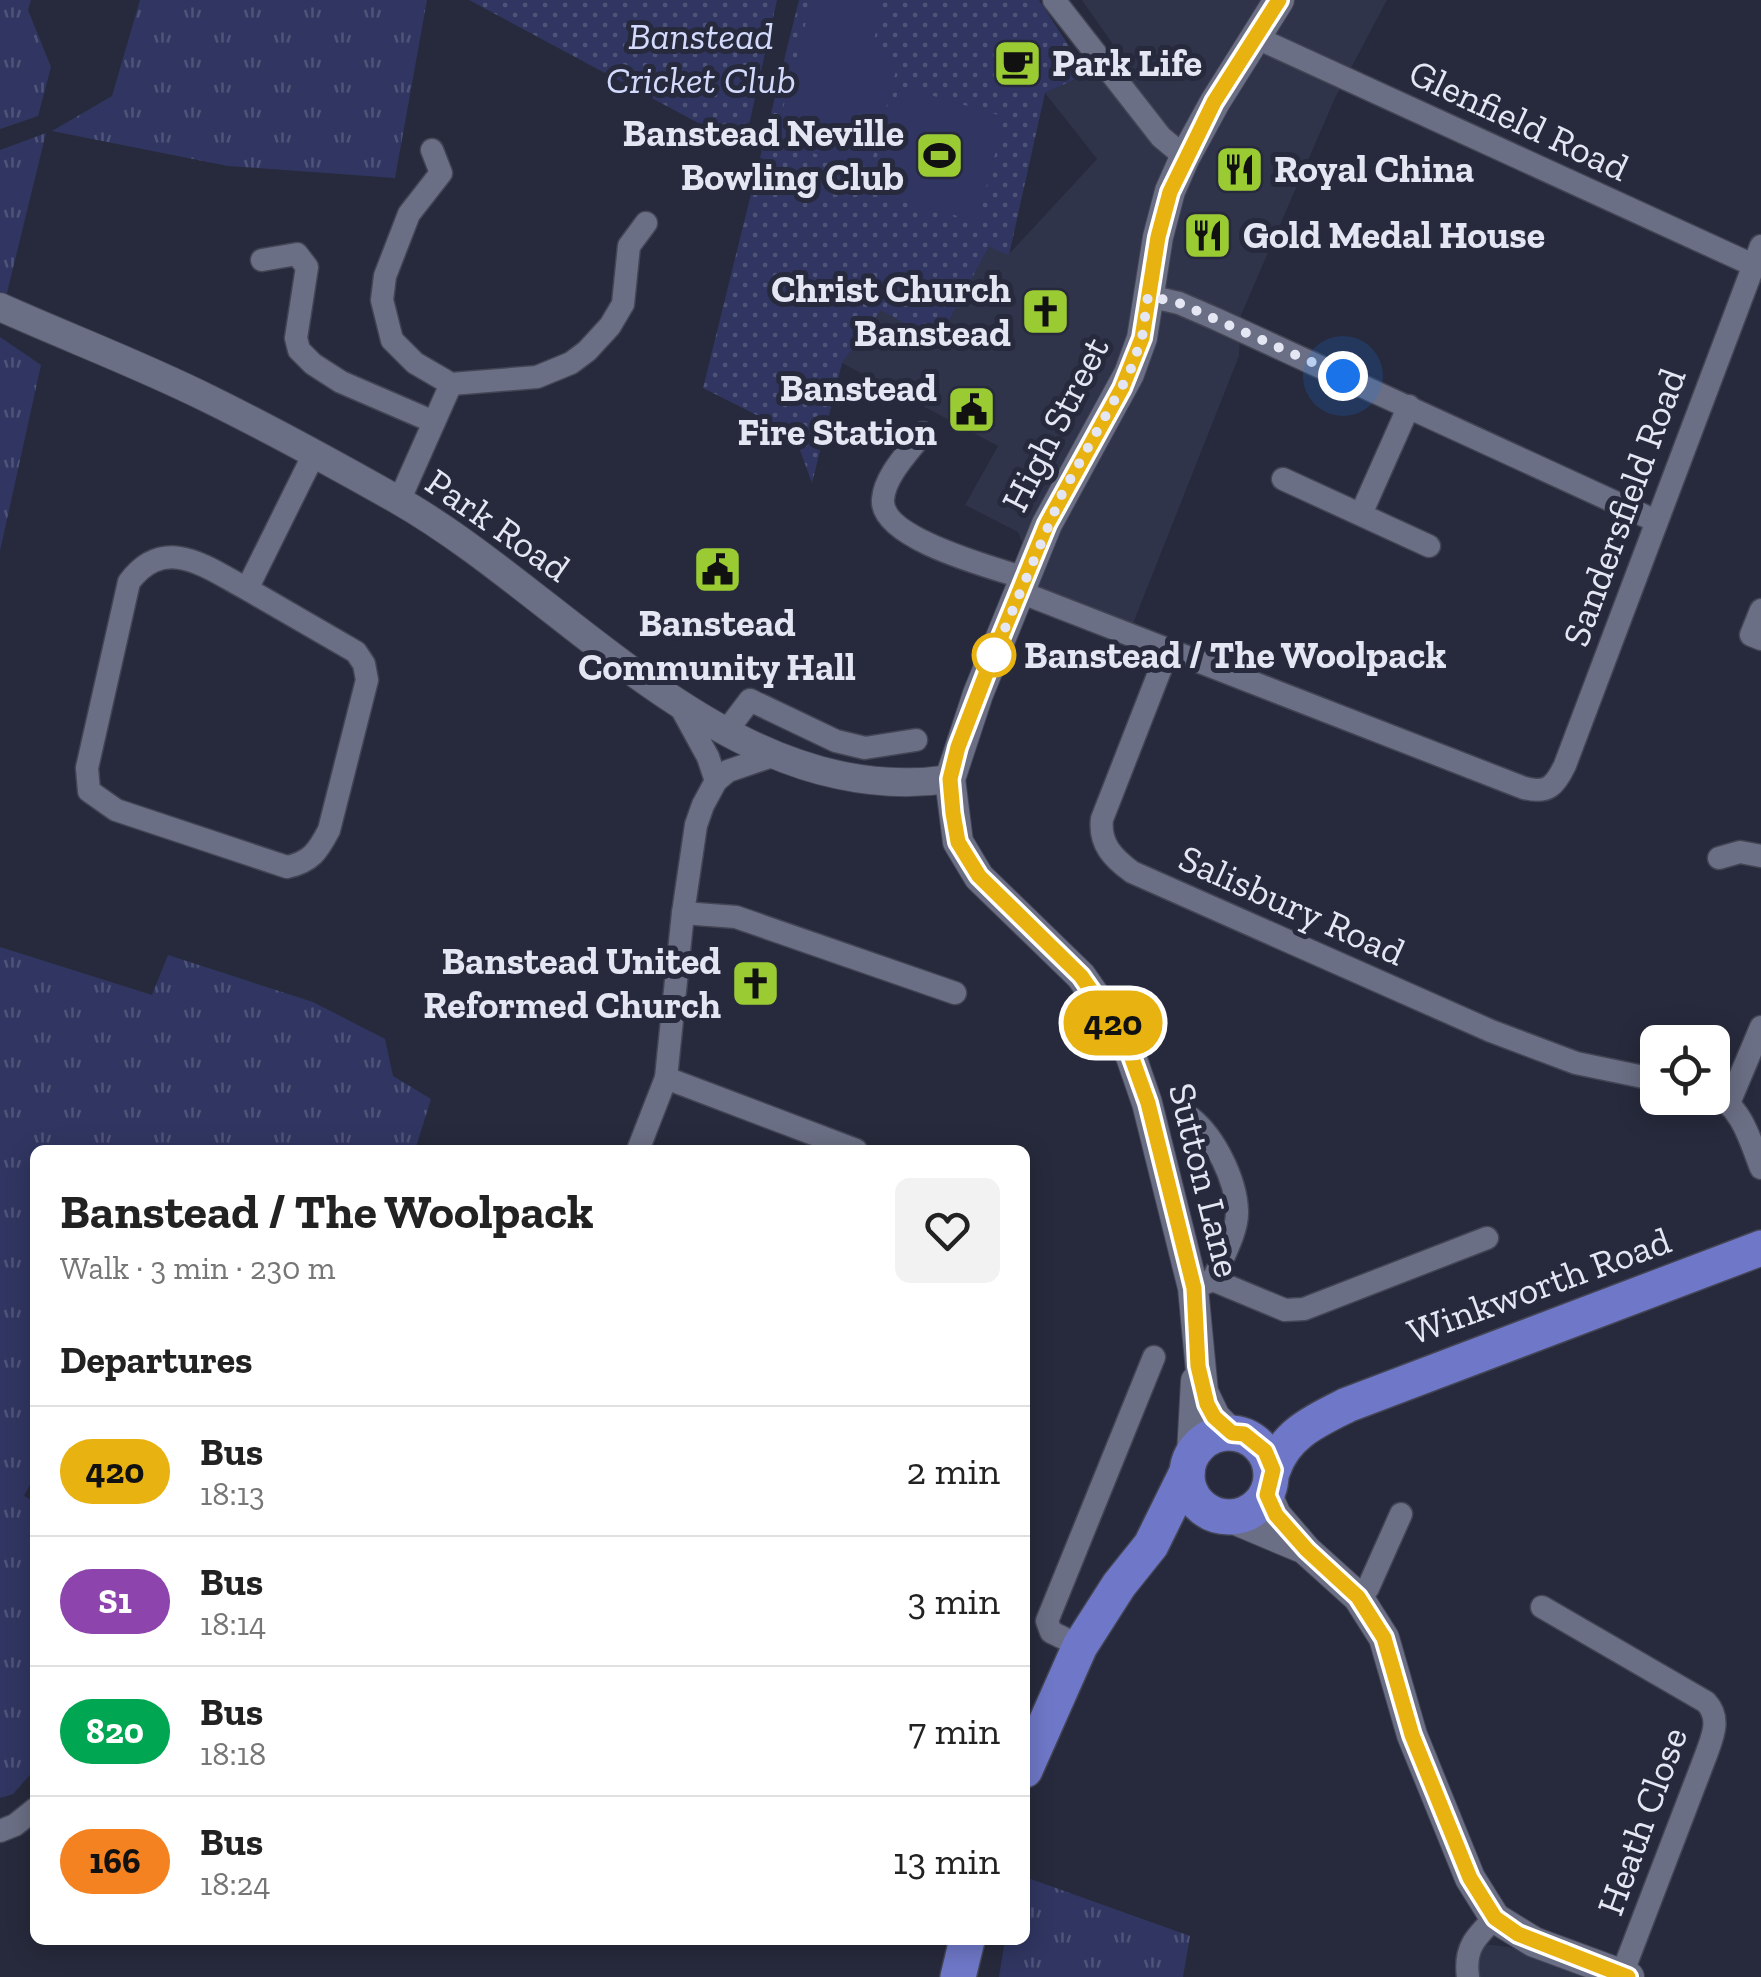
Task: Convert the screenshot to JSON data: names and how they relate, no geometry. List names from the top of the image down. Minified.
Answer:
{"streets":{"main road":["High Street","Sutton Lane","Winkworth Road"],"street":["Glenfield Road","Sandersfield Road","Park Road","Salisbury Road","Heath Close"]},"crossings":[["Glenfield Road","High Street"],["Glenfield Road","Sandersfield Road"],["High Street","Park Road"],["High Street","Sutton Lane"],["Sandersfield Road","Salisbury Road"],["Park Road","Sutton Lane"],["Sutton Lane","Winkworth Road"]],"parks":["Banstead Cricket Club"],"places":{"cafe":["Park Life"],"sports":["Banstead Neville Bowling Club"],"restaurant":["Royal China","Gold Medal House"],"church":["Christ Church Banstead","Banstead United Reformed Church"],"public building":["Banstead Fire Station","Banstead Community Hall"],"other":["Banstead / The Woolpack"]},"lines":["bus line 420"],"page":{"on_map":"420","heading":[["Banstead / The Woolpack","Walk · 3 min · 230 m"],"Departures"],"list":[{"mark":"420","name":"Bus","note":"18:13","value":"2 min"},{"mark":"S1","name":"Bus","note":"18:14","value":"3 min"},{"mark":"820","name":"Bus","note":"18:18","value":"7 min"},{"mark":"166","name":"Bus","note":"18:24","value":"13 min"}]}}
